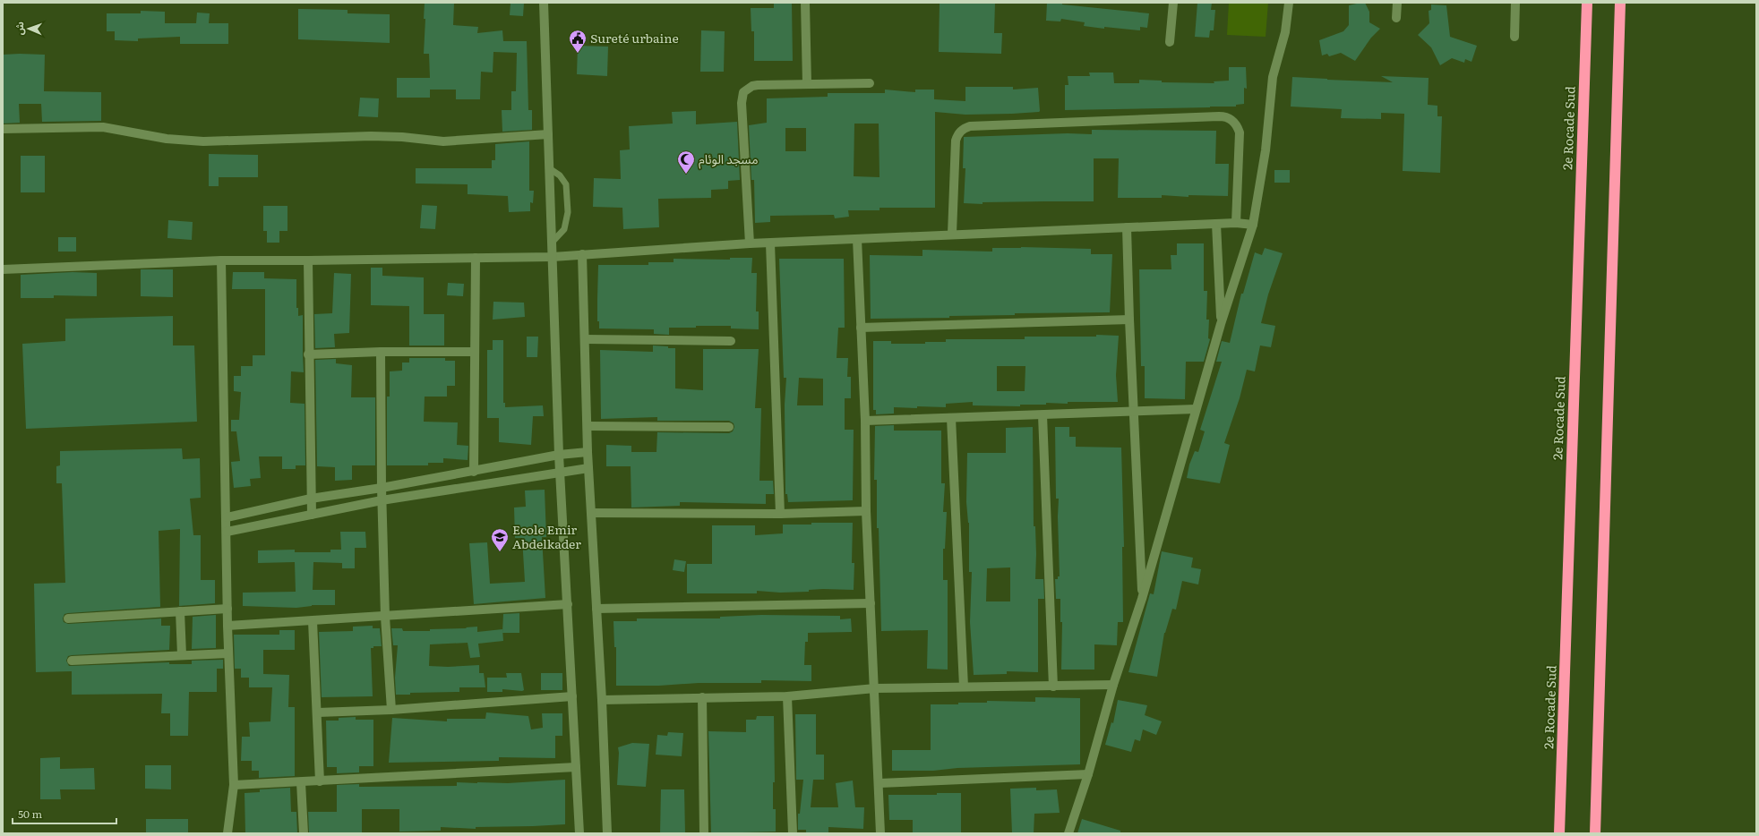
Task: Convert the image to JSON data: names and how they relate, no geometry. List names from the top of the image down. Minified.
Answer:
{"streets":{"highway":["2e Rocade Sud"]},"places":{"public building":["Sureté urbaine"],"mosque":["مسجد الوئام"],"school or university":["Ecole Emir Abdelkader"]},"scale_bar":"50 m","north":"left"}
